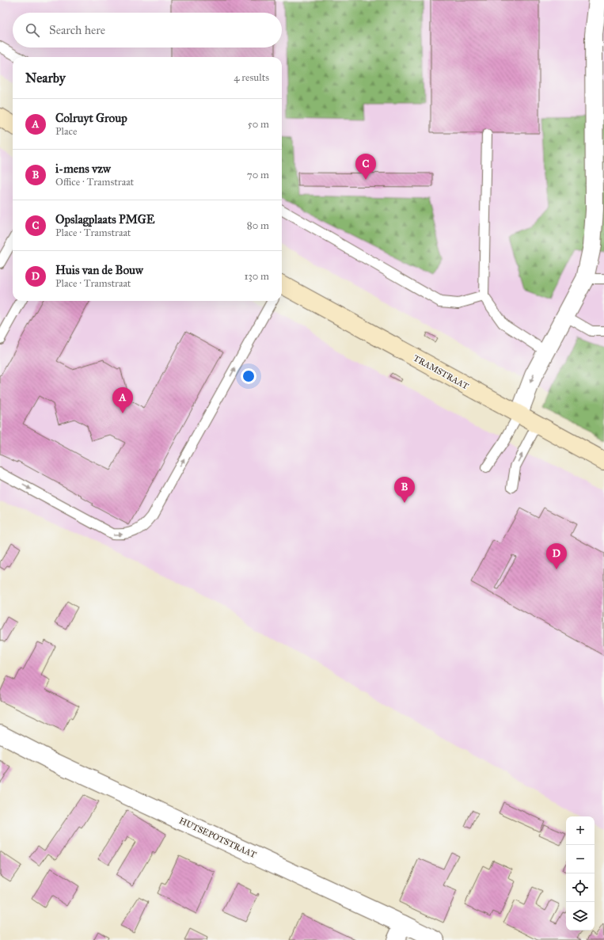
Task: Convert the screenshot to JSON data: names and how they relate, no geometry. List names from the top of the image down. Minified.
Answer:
{"streets":{"main road":["TRAMSTRAAT"],"street":["HUTSEPOTSTRAAT"]},"page":{"search":"Search here","heading":["Nearby","4 results"],"list":[{"mark":"A","name":"Colruyt Group","note":"Place","value":"50 m"},{"mark":"B","name":"i-mens vzw","note":"Office · Tramstraat","value":"70 m"},{"mark":"C","name":"Opslagplaats PMGE","note":"Place · Tramstraat","value":"80 m"},{"mark":"D","name":"Huis van de Bouw","note":"Place · Tramstraat","value":"130 m"}],"pins":["C","A","B","D"],"map_buttons":["+","−"]}}
